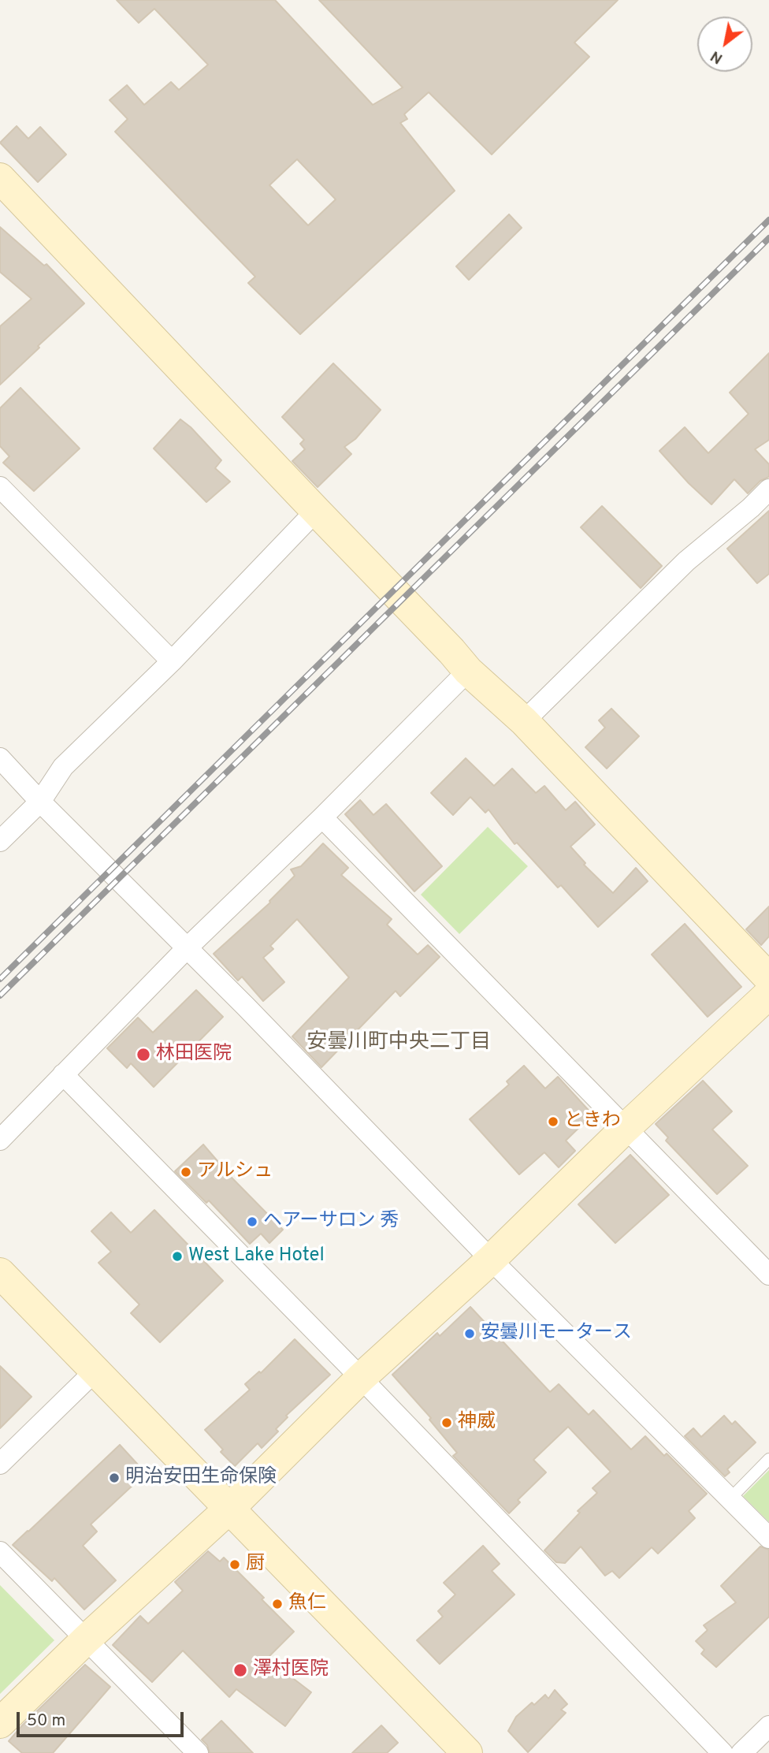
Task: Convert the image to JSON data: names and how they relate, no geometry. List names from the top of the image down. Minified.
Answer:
{"districts":["安曇川町中央二丁目"],"places":["林田医院","ときわ","アルシュ","ヘアーサロン 秀","West Lake Hotel","安曇川モータース","神威","明治安田生命保険","厨","魚仁","澤村医院"],"scale_bar":"50 m","north":"bottom left"}
